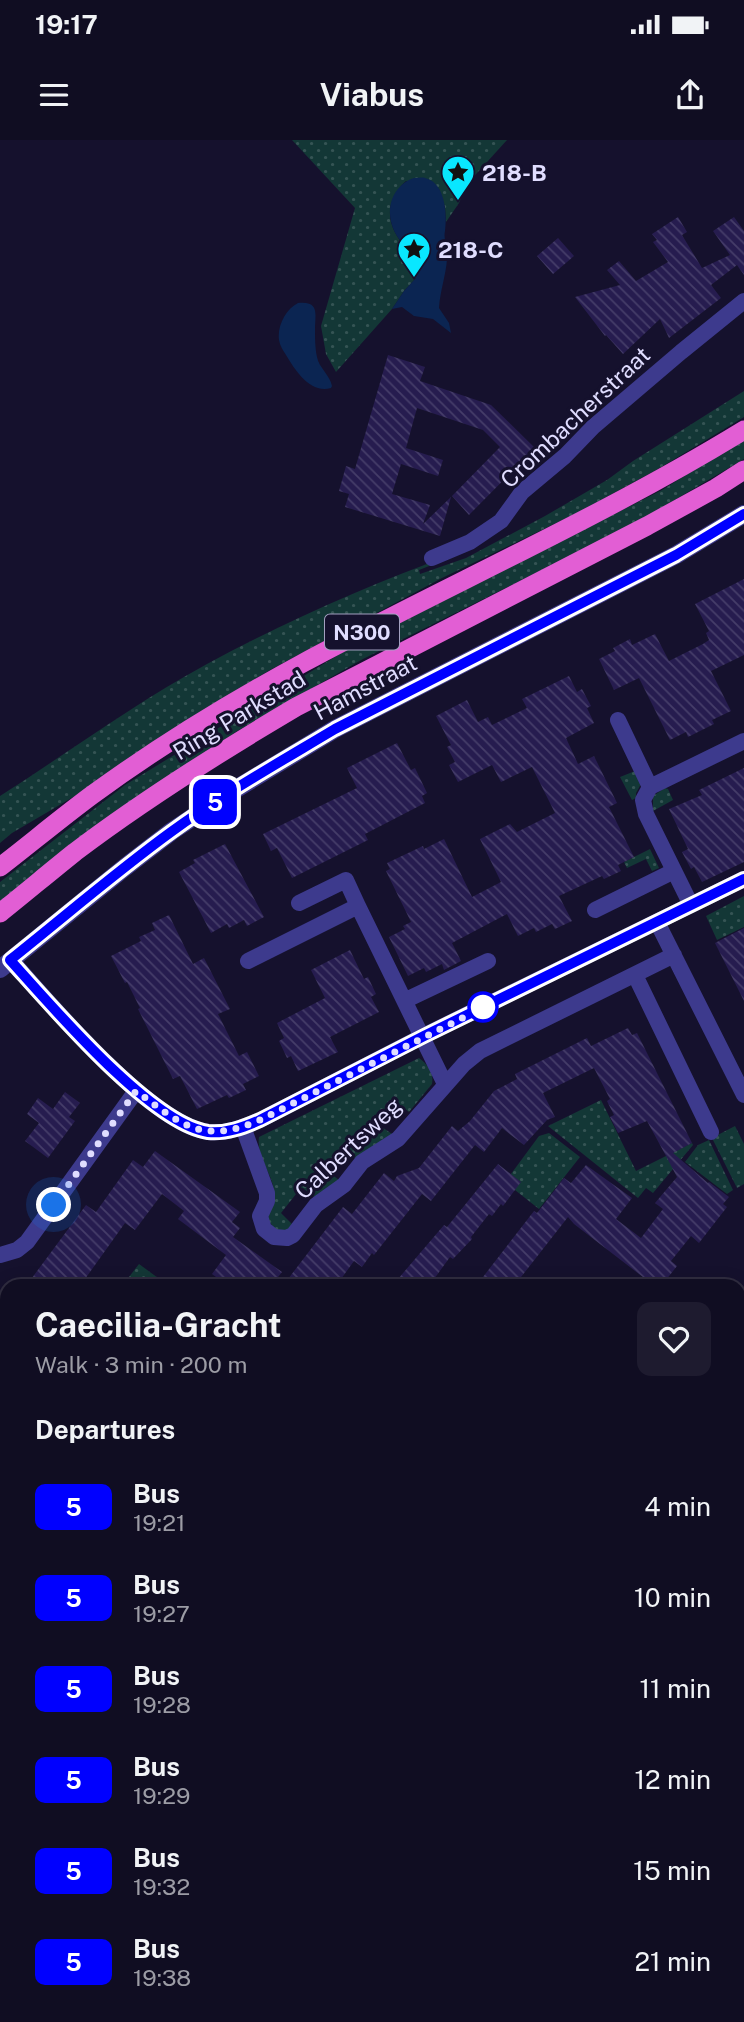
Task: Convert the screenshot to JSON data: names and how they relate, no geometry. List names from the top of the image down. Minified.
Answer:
{"streets":{"highway":["N300","Ring Parkstad"],"street":["Crombacherstraat","Hamstraat","Calbertsweg"]},"crossings":[["Hamstraat","Calbertsweg"]],"places":{"place":["218-B","218-C"]},"lines":["bus line 5"],"page":{"status":"19:17","header":"Viabus","on_map":"5","heading":[["Caecilia-Gracht","Walk · 3 min · 200 m"],"Departures"],"list":[{"mark":"5","name":"Bus","note":"19:21","value":"4 min"},{"mark":"5","name":"Bus","note":"19:27","value":"10 min"},{"mark":"5","name":"Bus","note":"19:28","value":"11 min"},{"mark":"5","name":"Bus","note":"19:29","value":"12 min"},{"mark":"5","name":"Bus","note":"19:32","value":"15 min"},{"mark":"5","name":"Bus","note":"19:38","value":"21 min"}]}}
